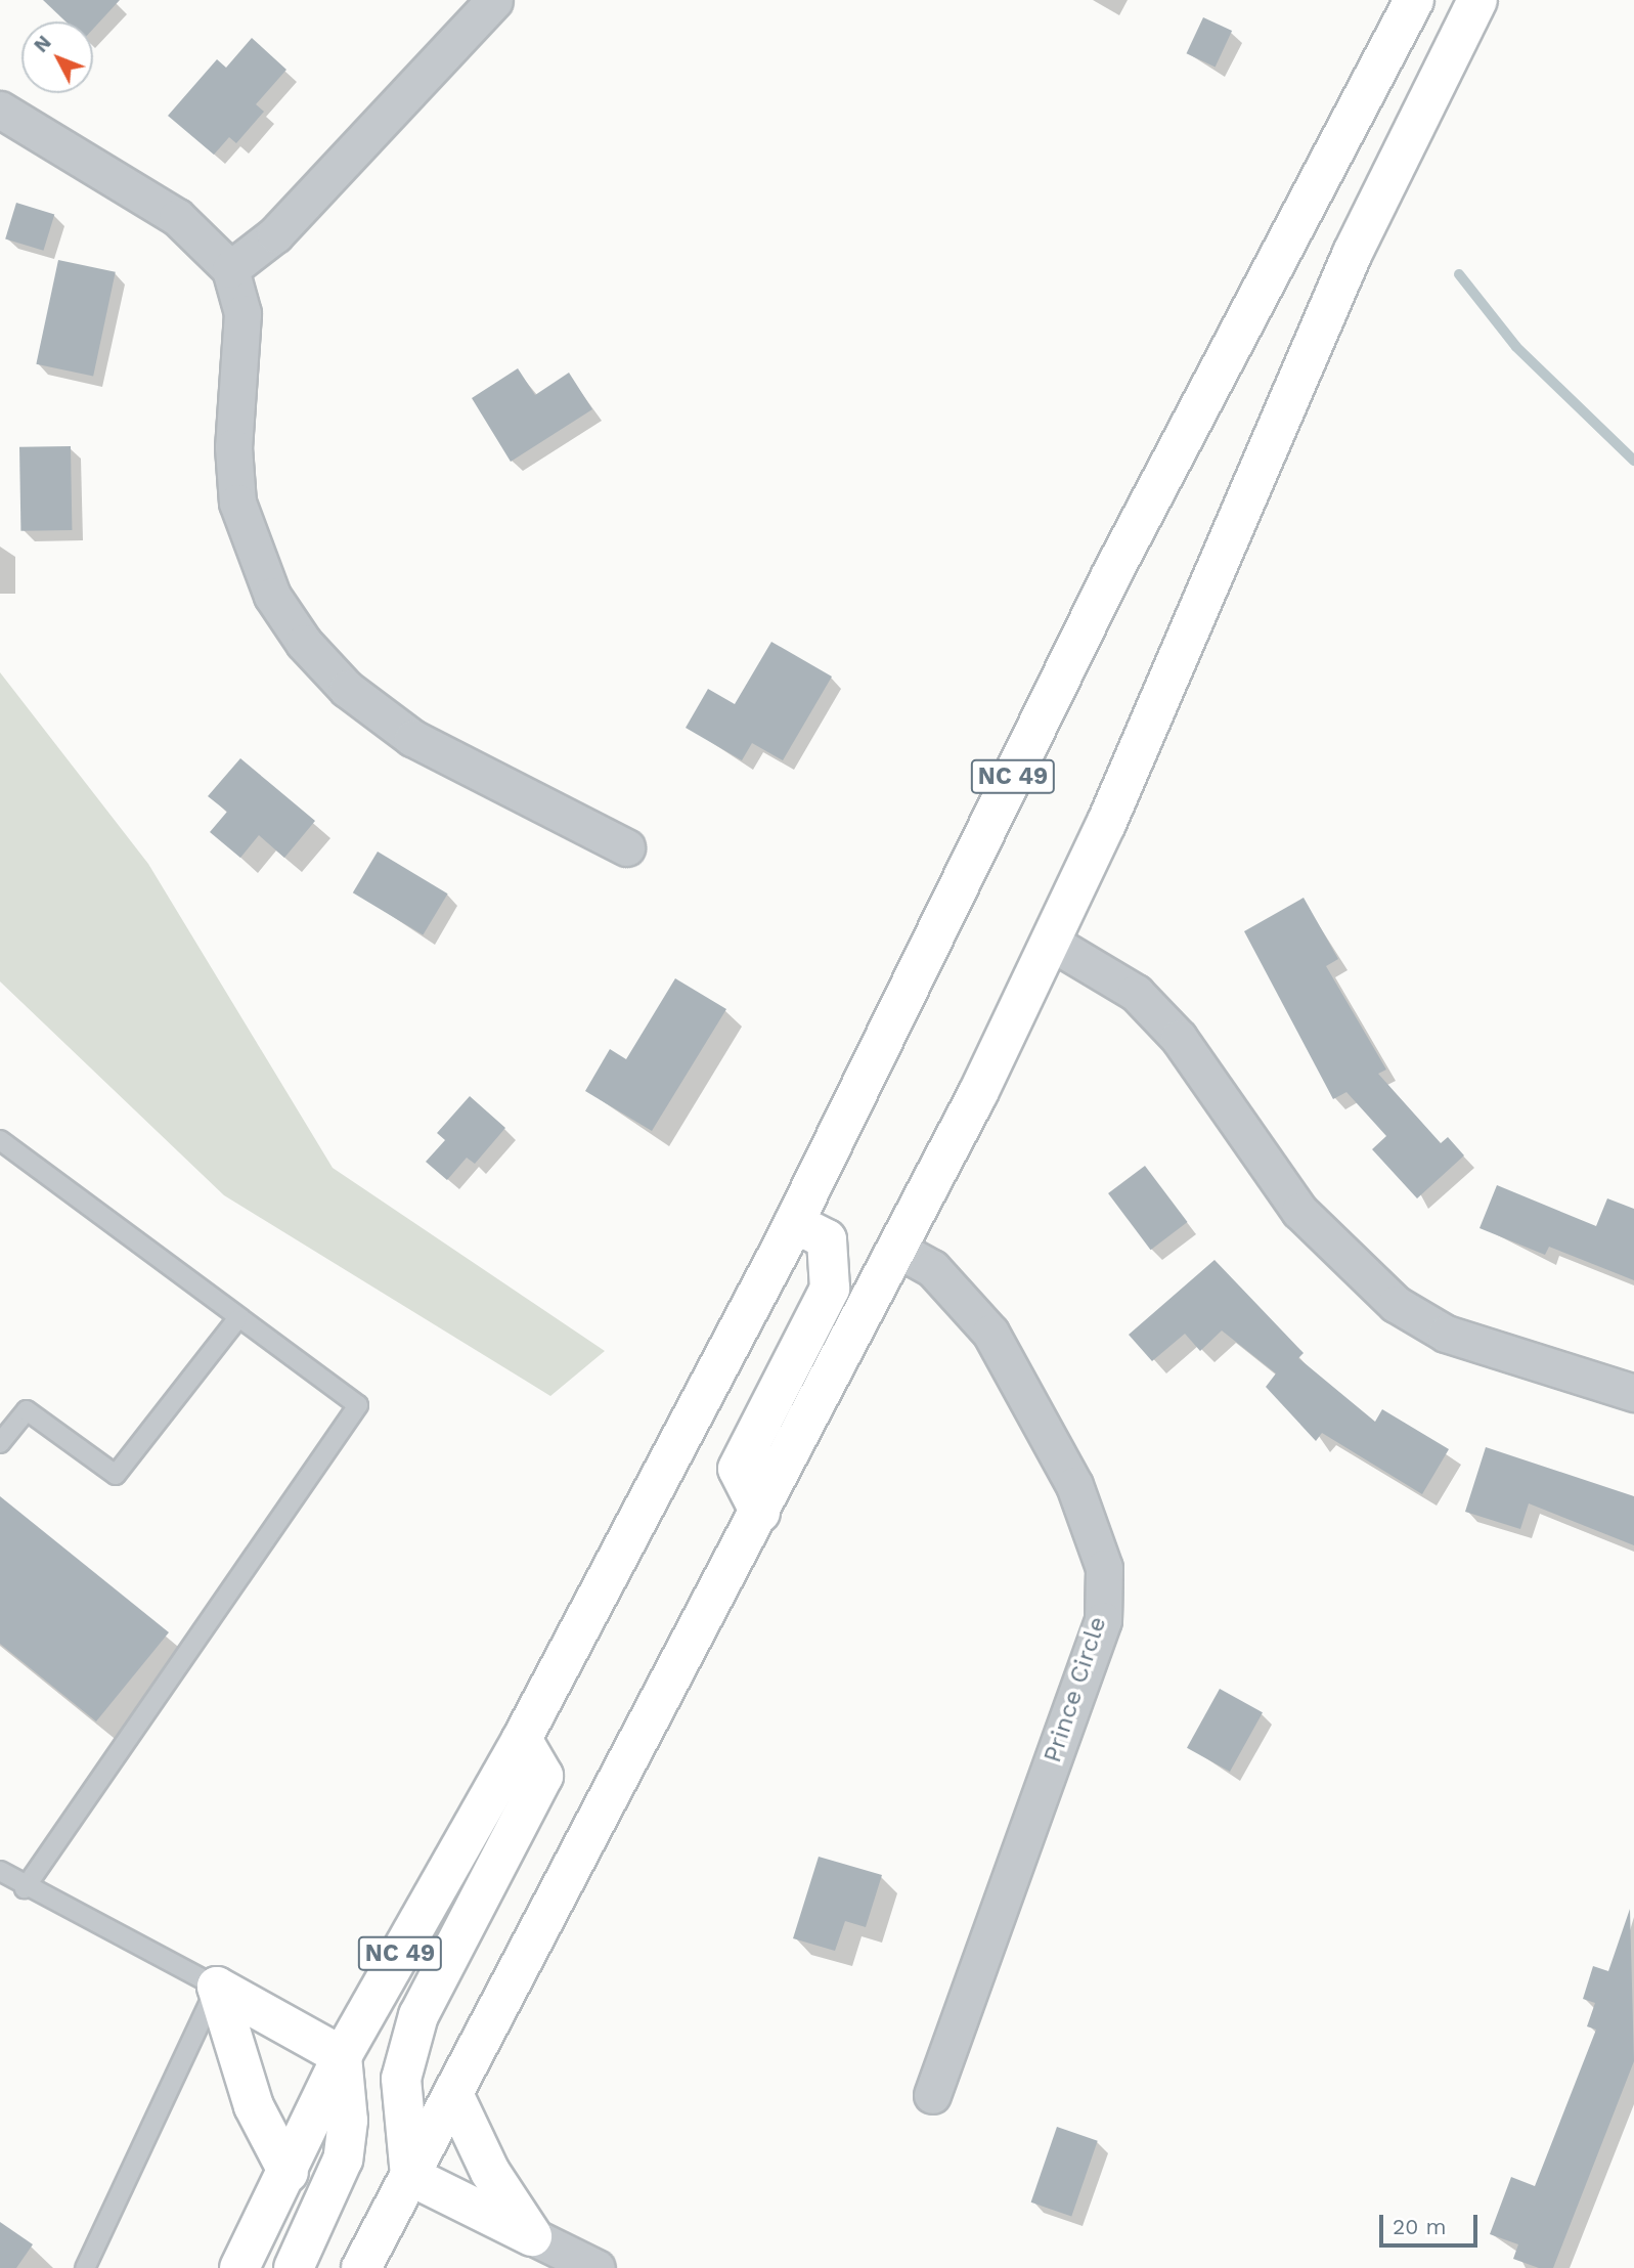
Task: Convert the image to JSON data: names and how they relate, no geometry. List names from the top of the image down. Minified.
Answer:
{"streets":{"highway":["NC 49"],"street":["Prince Circle"]},"scale_bar":"20 m","north":"top left"}
